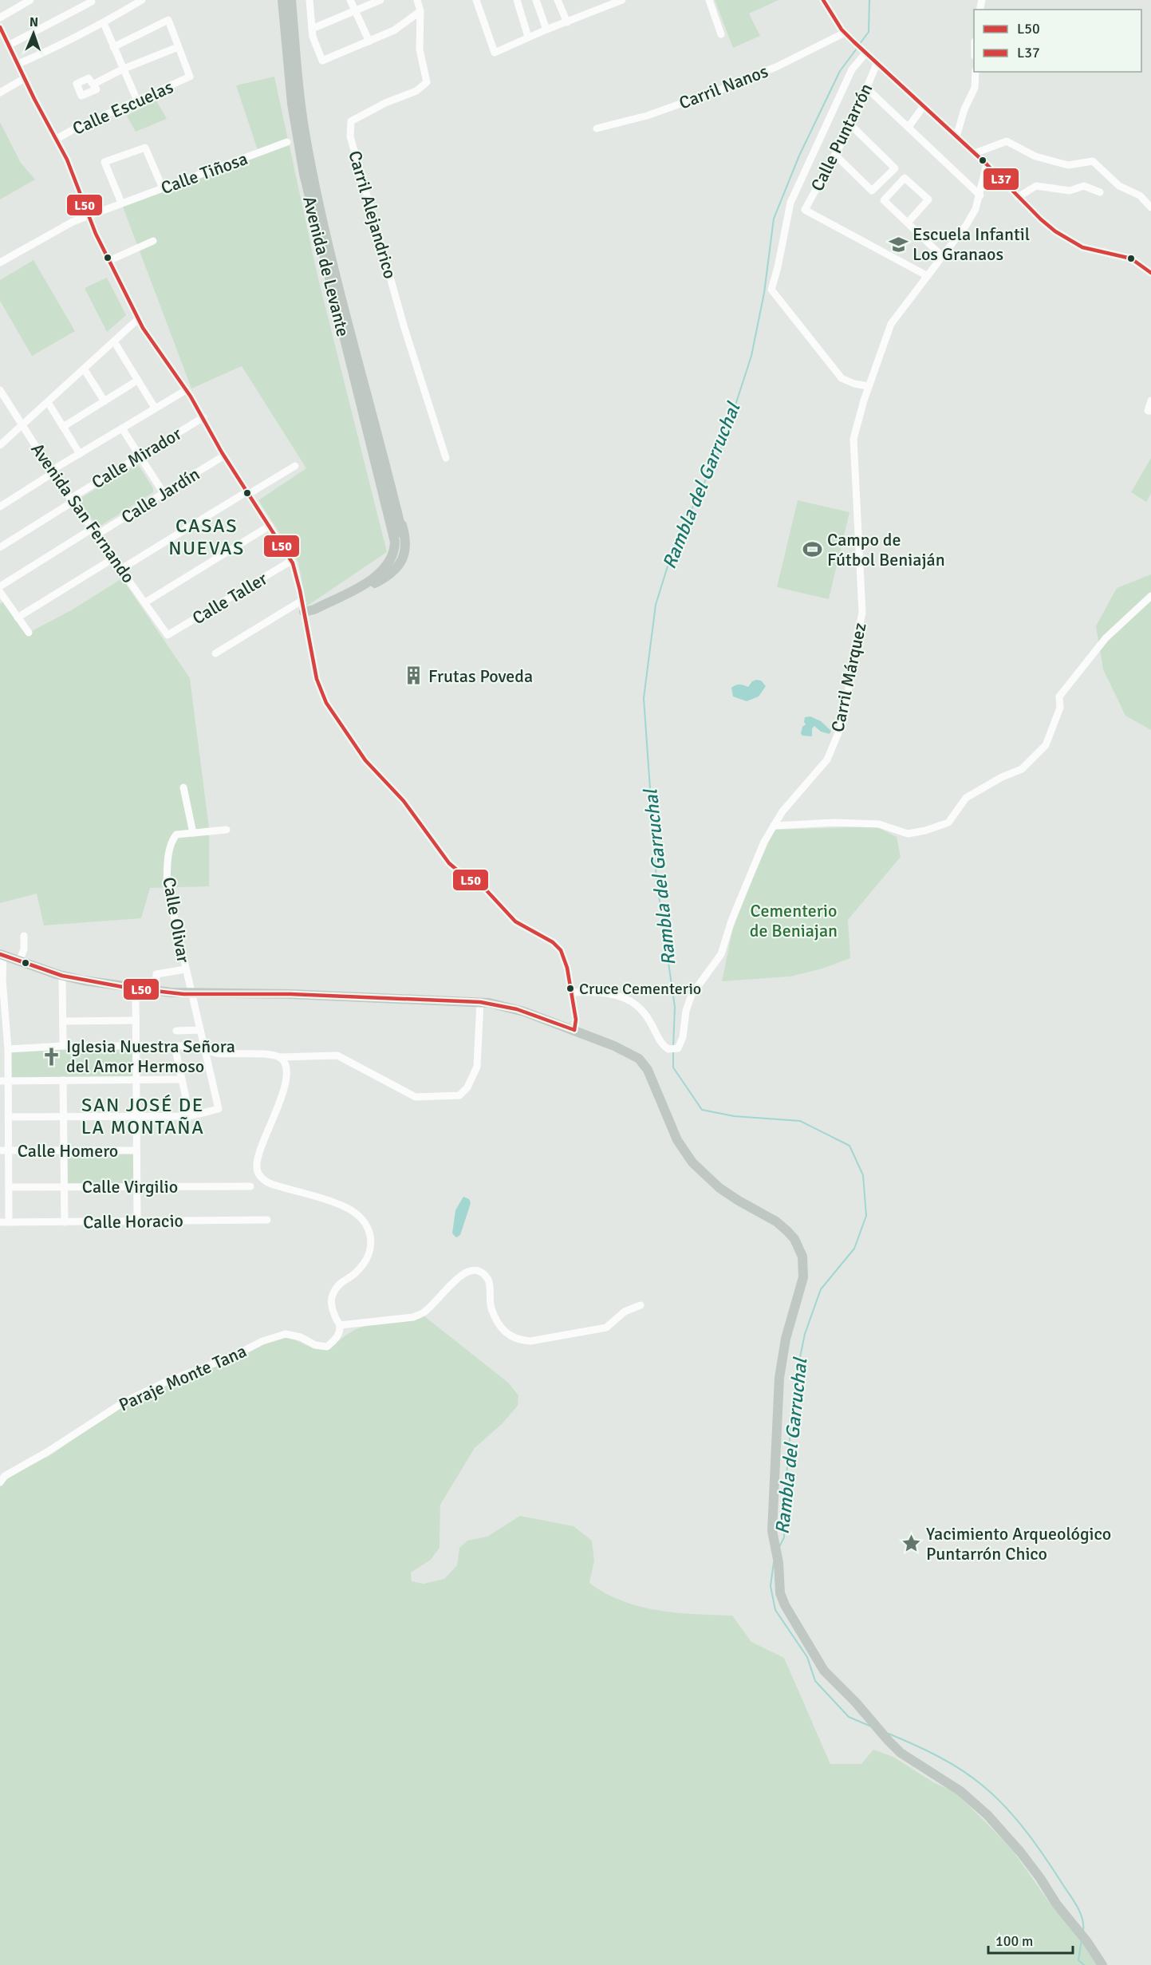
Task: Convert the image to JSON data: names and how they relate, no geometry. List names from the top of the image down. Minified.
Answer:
{"streets":{"main road":["Avenida de Levante"],"street":["Carril Nanos","Calle Escuelas","Calle Puntarrón","Calle Tiñosa","Carril Alejandrico","Calle Mirador","Calle Jardín","Avenida San Fernando","Calle Taller","Carril Márquez","Calle Olivar","Calle Homero","Calle Virgilio","Calle Horacio","Paraje Monte Tana"]},"crossings":[["Calle Puntarrón","Carril Márquez"],["Calle Mirador","Avenida San Fernando"],["Calle Jardín","Avenida San Fernando"],["Avenida San Fernando","Calle Taller"]],"districts":["CASAS NUEVAS","SAN JOSÉ DE LA MONTAÑA"],"water":["Rambla del Garruchal"],"parks":["Cementerio de Beniajan"],"places":{"school or university":["Escuela Infantil Los Granaos"],"sports":["Campo de Fútbol Beniaján"],"building":["Frutas Poveda"],"other":["Cruce Cementerio"],"church":["Iglesia Nuestra Señora del Amor Hermoso"],"place":["Yacimiento Arqueológico Puntarrón Chico"]},"lines":["transit line L37","transit line L50"],"legend":["L50","L37"],"scale_bar":"100 m","north":"top"}
